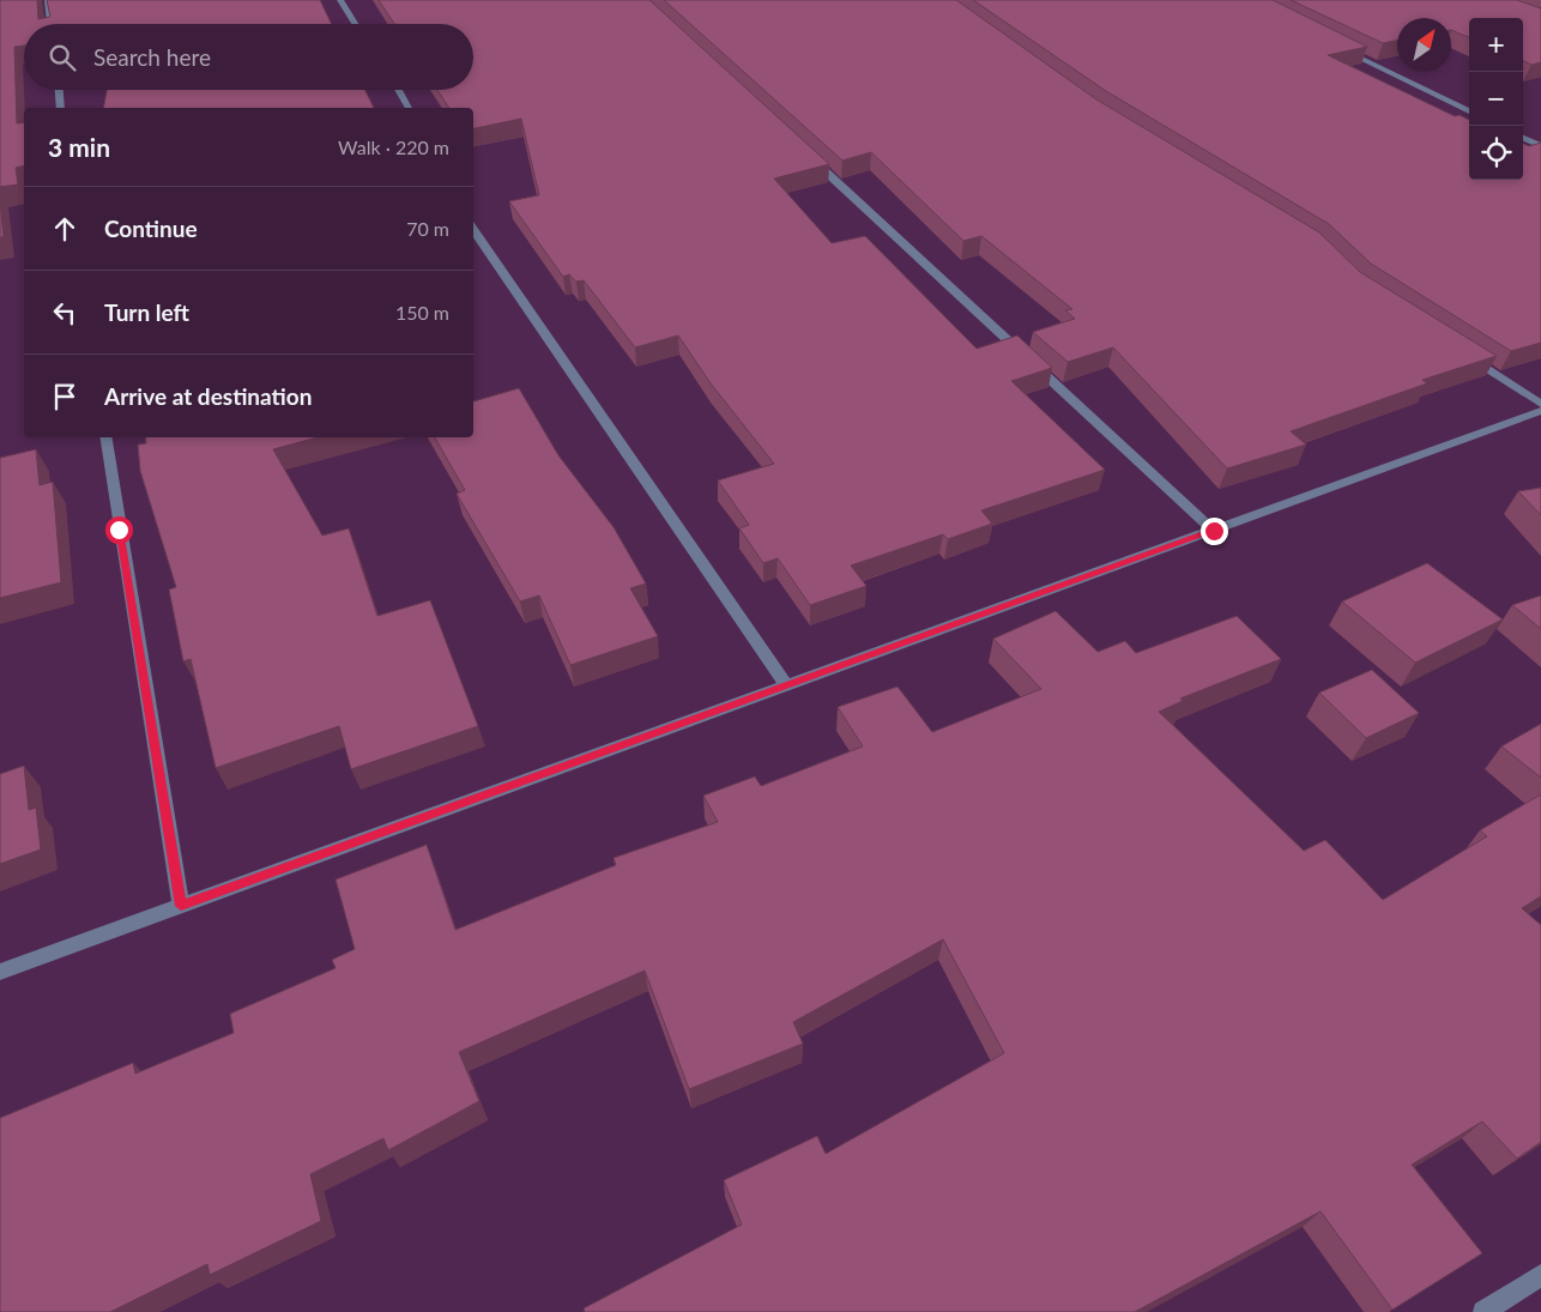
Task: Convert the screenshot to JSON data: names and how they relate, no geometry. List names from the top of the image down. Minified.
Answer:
{"north":"top right","page":{"map_buttons":["+","−"],"search":"Search here","heading":["3 min","Walk · 220 m"],"list":[["Continue","70 m"],["Turn left","150 m"],"Arrive at destination"]}}
